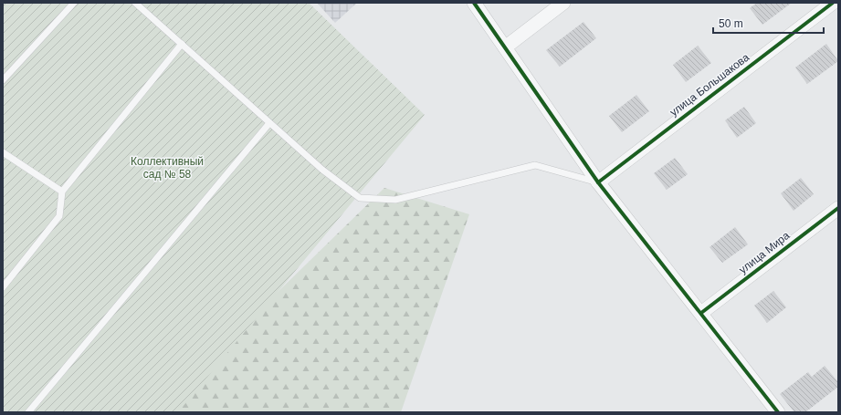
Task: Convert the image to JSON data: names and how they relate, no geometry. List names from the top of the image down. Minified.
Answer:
{"streets":{"street":["улица Большакова","улица Мира"]},"parks":["Коллективный сад № 58"],"scale_bar":"50 m"}
